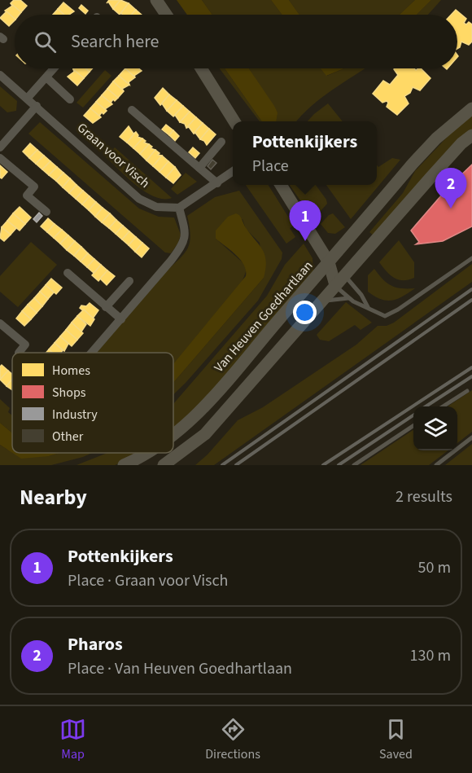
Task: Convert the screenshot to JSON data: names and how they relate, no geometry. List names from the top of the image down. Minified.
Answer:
{"streets":{"main road":["Van Heuven Goedhartlaan"],"street":["Graan voor Visch"]},"legend":["Homes","Shops","Industry","Other"],"page":{"search":"Search here","popup":["Pottenkijkers","Place"],"pins":["2","1"],"heading":["Nearby","2 results"],"list":[{"mark":"1","name":"Pottenkijkers","note":"Place · Graan voor Visch","value":"50 m"},{"mark":"2","name":"Pharos","note":"Place · Van Heuven Goedhartlaan","value":"130 m"}],"nav":["Map","Directions","Saved"]}}
